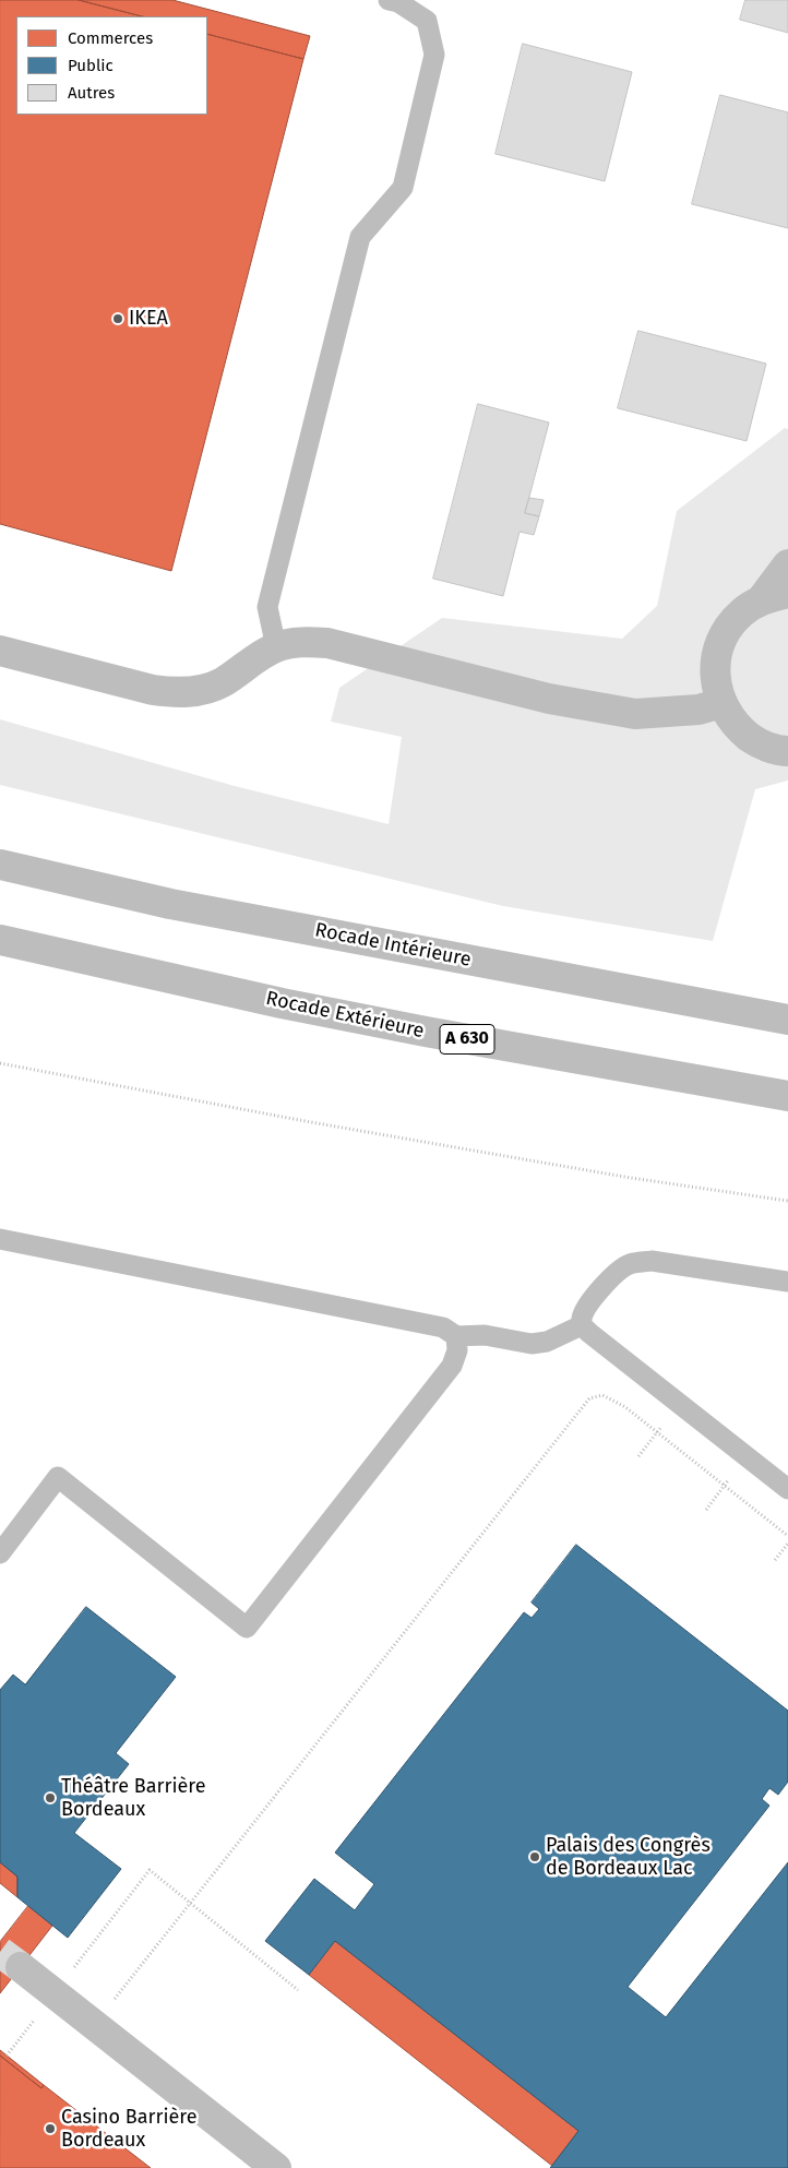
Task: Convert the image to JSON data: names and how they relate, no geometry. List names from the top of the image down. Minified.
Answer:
{"streets":{"main road":["Rocade Intérieure","Rocade Extérieure","A 630"]},"places":["IKEA","Théâtre Barrière Bordeaux","Palais des Congrès de Bordeaux Lac","Casino Barrière Bordeaux"],"legend":["Commerces","Public","Autres"]}
